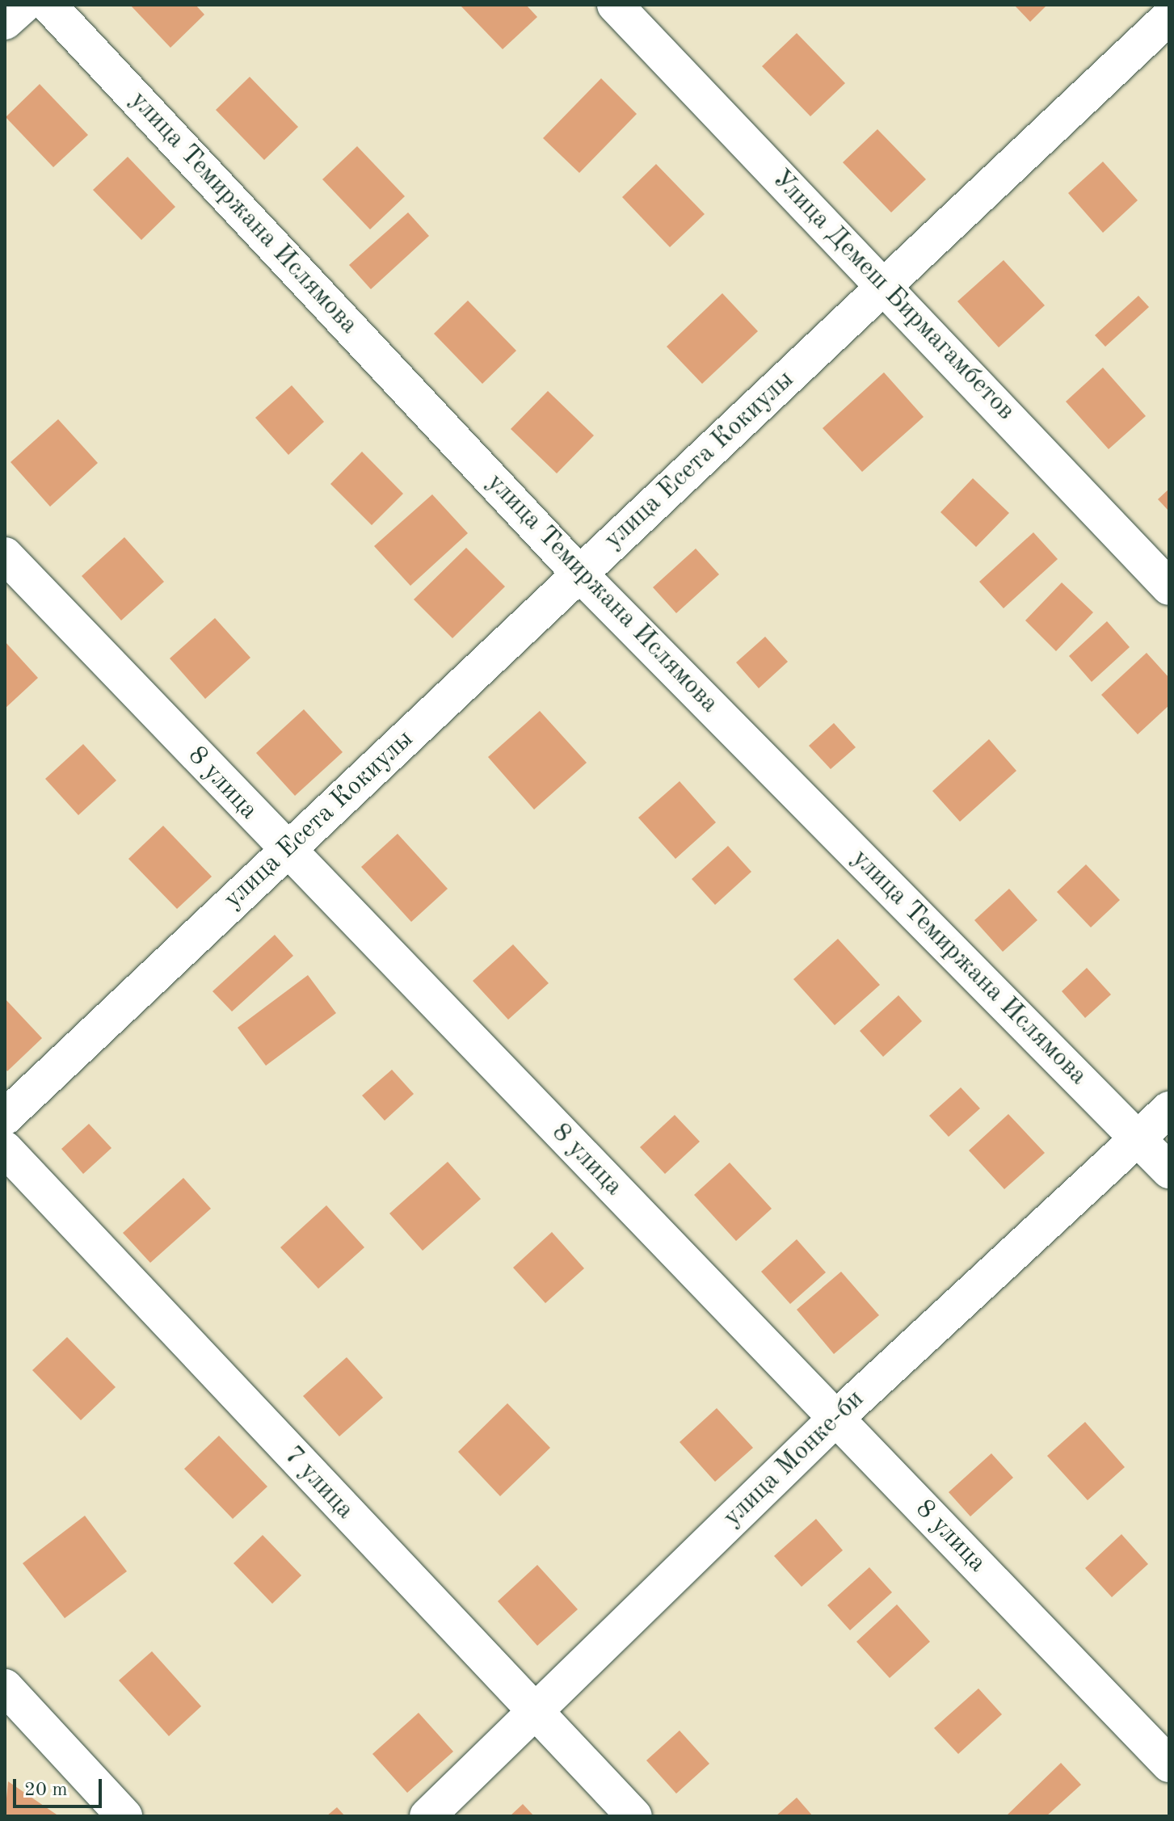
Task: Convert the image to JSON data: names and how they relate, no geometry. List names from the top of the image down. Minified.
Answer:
{"streets":{"street":["улица Темиржана Ислямова","Улица Демеш Бирмагамбетов","улица Есета Кокиулы","8 улица","улица Монке-би","7 улица"]},"crossings":[["улица Темиржана Ислямова","улица Есета Кокиулы"],["улица Темиржана Ислямова","улица Монке-би"],["Улица Демеш Бирмагамбетов","улица Есета Кокиулы"],["улица Есета Кокиулы","8 улица"],["8 улица","улица Монке-би"],["улица Монке-би","7 улица"]],"scale_bar":"20 m"}
